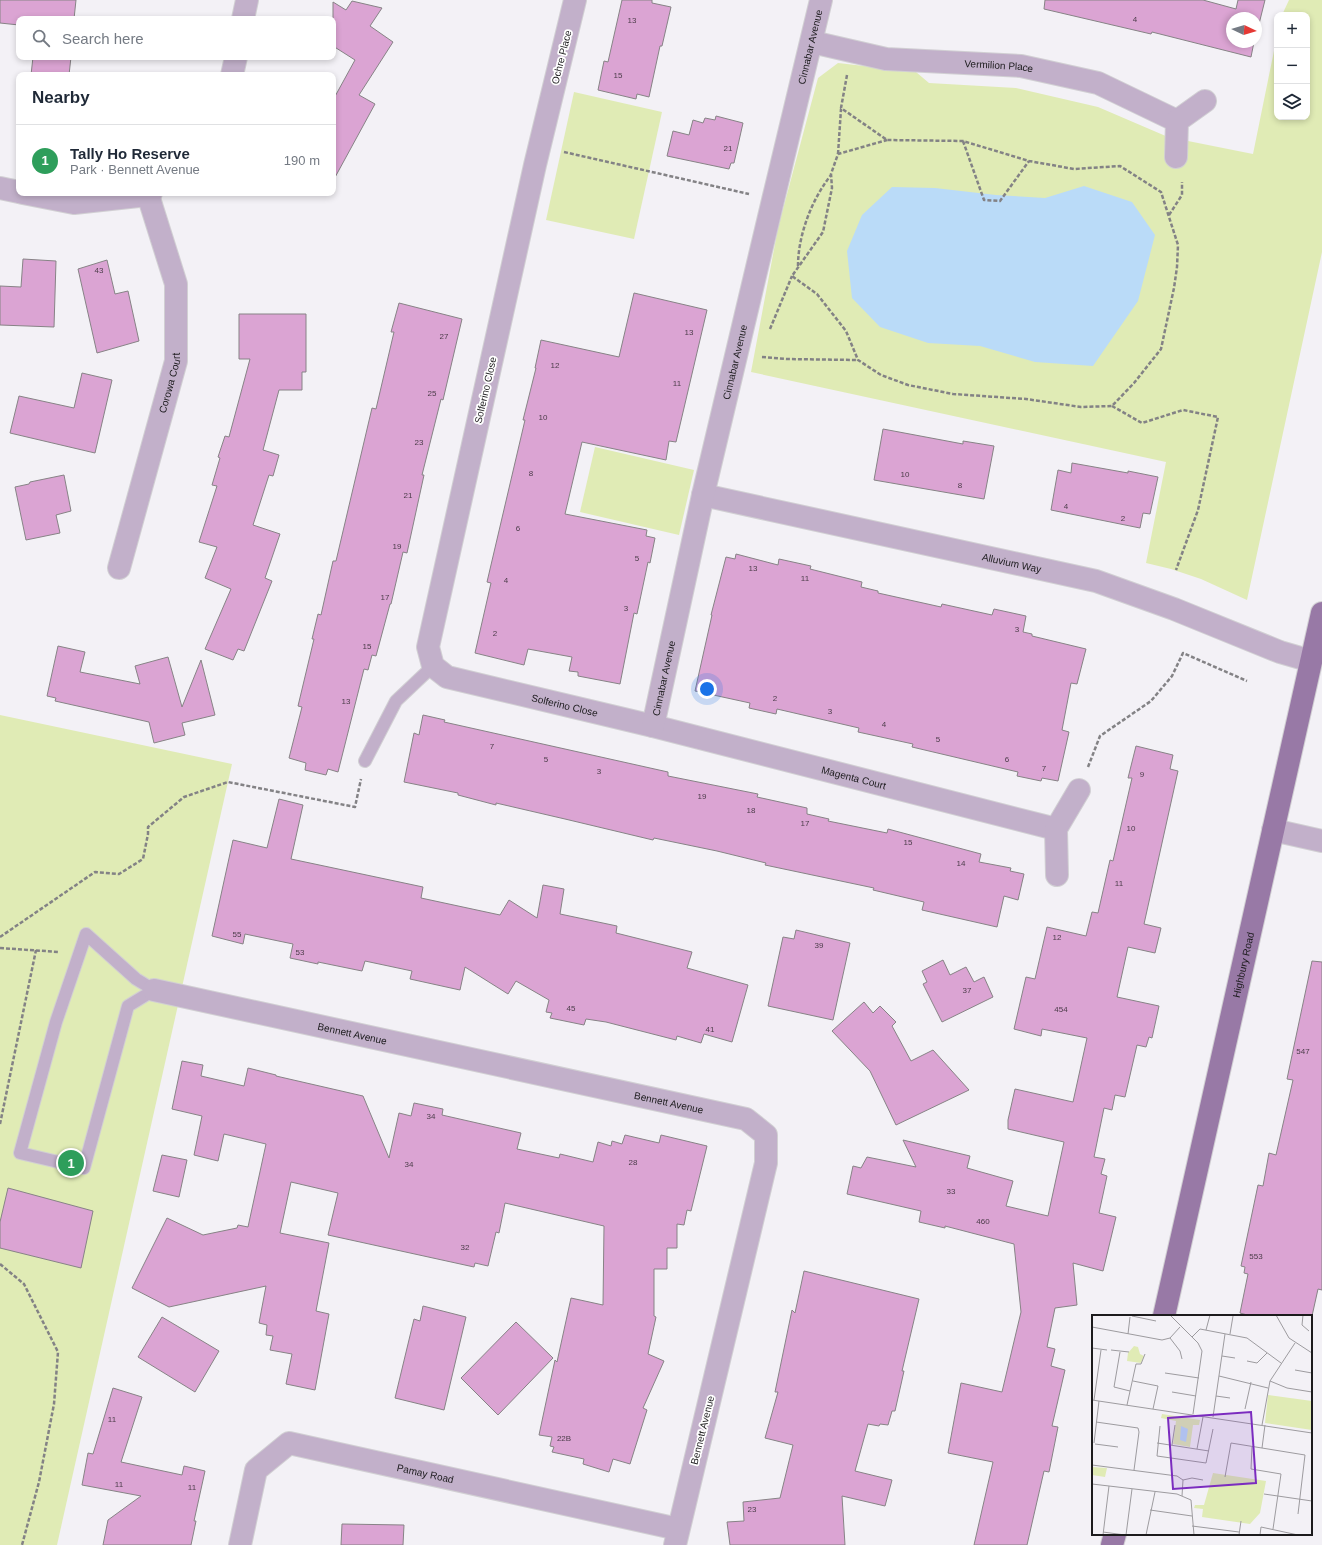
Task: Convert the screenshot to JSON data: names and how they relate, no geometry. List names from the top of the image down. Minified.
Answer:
{"streets":{"main road":["Highbury Road"],"street":["Cinnabar Avenue","Ochre Place","Vermilion Place","Corowa Court","Solferino Close","Alluvium Way","Magenta Court","Bennett Avenue","Pamay Road"]},"crossings":[["Cinnabar Avenue","Vermilion Place"],["Cinnabar Avenue","Solferino Close"],["Cinnabar Avenue","Alluvium Way"],["Cinnabar Avenue","Magenta Court"],["Ochre Place","Solferino Close"],["Solferino Close","Magenta Court"],["Alluvium Way","Highbury Road"],["Bennett Avenue","Pamay Road"]],"house_numbers":["4","13","15","21","43","13","27","12","11","25","10","23","8","10","8","21","4","2","6","19","5","13","11","4","17","3","3","2","15","2","13","3","4","5","7","5","6","7","3","9","19","18","17","10","15","14","11","55","12","39","53","37","45","454","41","547","34","28","34","33","460","32","553","11","22B","11","11","23"],"north":"right","page":{"map_buttons":["+","−"],"search":"Search here","heading":"Nearby","list":[{"mark":"1","name":"Tally Ho Reserve","note":"Park · Bennett Avenue","value":"190 m"}],"pins":"1"}}
